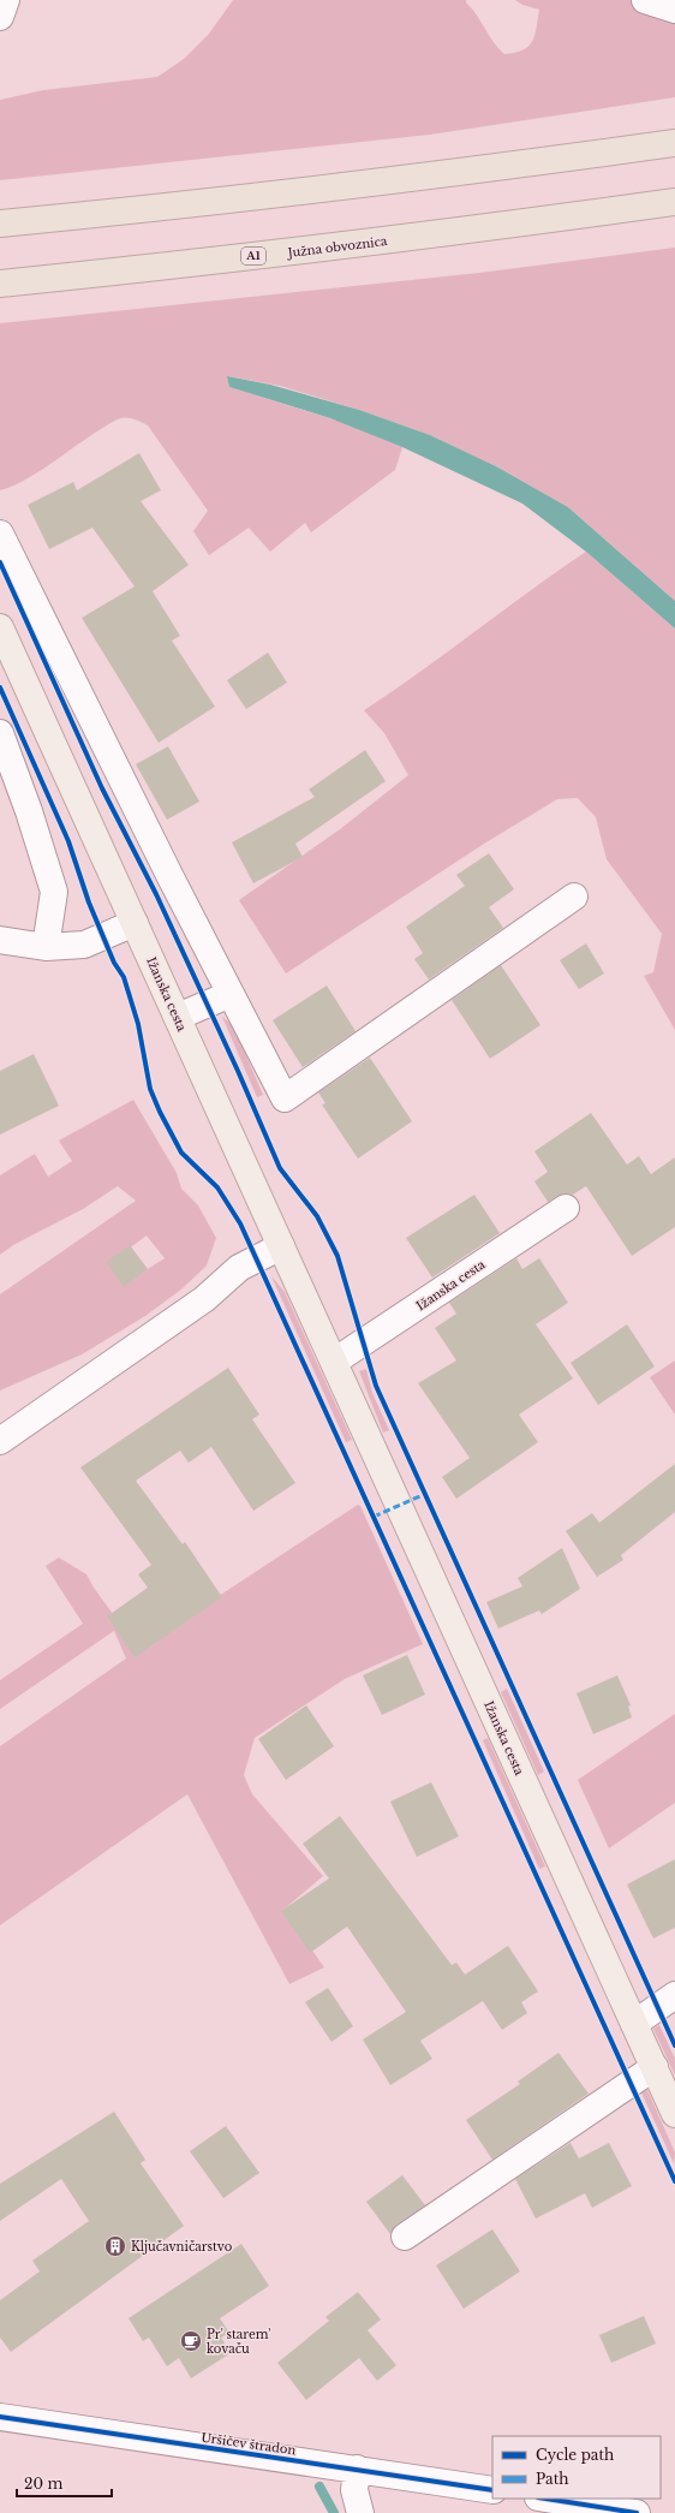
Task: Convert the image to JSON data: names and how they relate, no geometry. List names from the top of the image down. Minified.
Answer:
{"streets":{"highway":["Južna obvoznica","A1"],"main road":["Ižanska cesta"],"street":["Uršičev štradon"]},"places":{"building":["Ključavničarstvo"],"cafe":["Pr' starem' kovaču"]},"legend":["Cycle path","Path"],"scale_bar":"20 m"}
